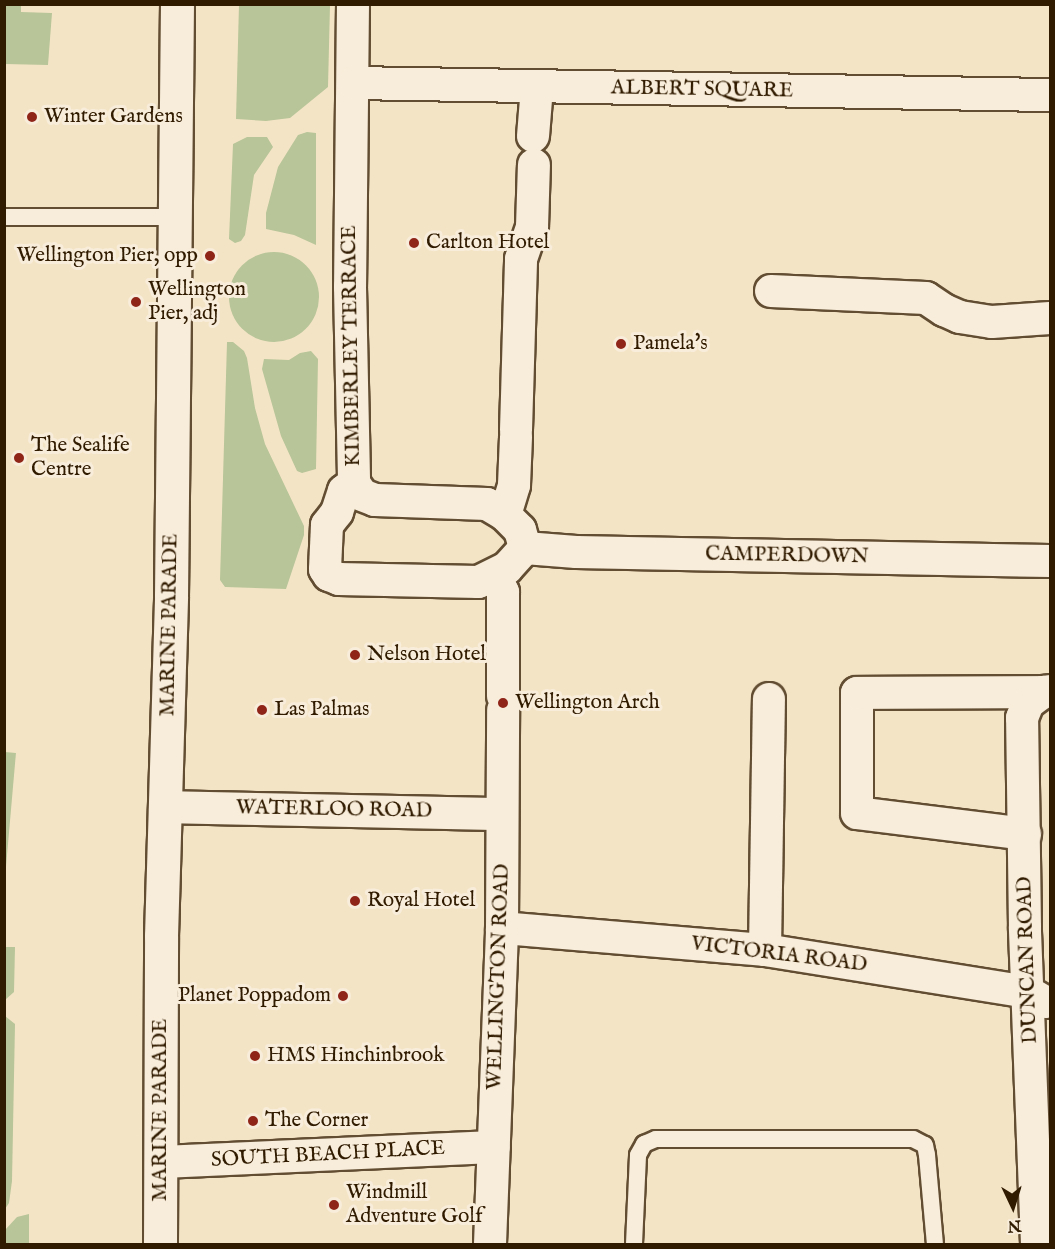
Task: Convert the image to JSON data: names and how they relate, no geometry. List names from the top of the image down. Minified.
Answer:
{"streets":{"street":["ALBERT SQUARE","KIMBERLEY TERRACE","CAMPERDOWN","MARINE PARADE","WATERLOO ROAD","VICTORIA ROAD","DUNCAN ROAD","WELLINGTON ROAD","SOUTH BEACH PLACE"]},"crossings":[["ALBERT SQUARE","KIMBERLEY TERRACE"],["MARINE PARADE","WATERLOO ROAD"],["MARINE PARADE","SOUTH BEACH PLACE"],["WATERLOO ROAD","WELLINGTON ROAD"],["VICTORIA ROAD","DUNCAN ROAD"],["VICTORIA ROAD","WELLINGTON ROAD"],["WELLINGTON ROAD","SOUTH BEACH PLACE"]],"places":["Winter Gardens","Carlton Hotel","Wellington Pier, opp","Wellington Pier, adj","Pamela's","The Sealife Centre","Nelson Hotel","Wellington Arch","Las Palmas","Royal Hotel","Planet Poppadom","HMS Hinchinbrook","The Corner","Windmill Adventure Golf"],"north":"bottom"}
